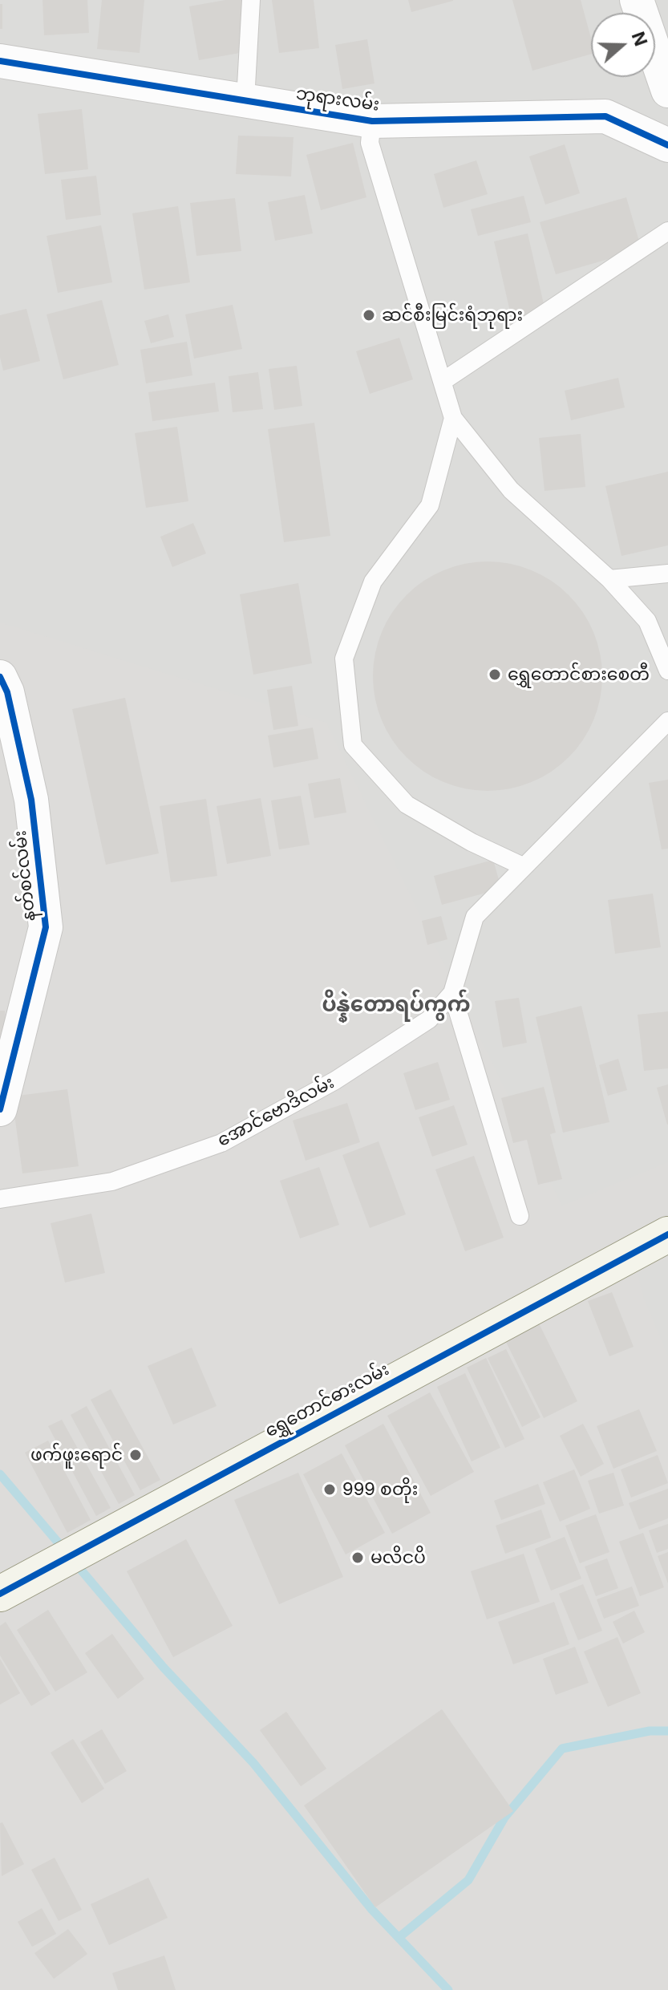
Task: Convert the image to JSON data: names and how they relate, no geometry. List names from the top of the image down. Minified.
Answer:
{"streets":{"street":["ဘုရားလမ်း","နတ်စင်လမ်း","ရွှေတောင်ဓားလမ်း"],"lane":["အောင်ဗောဒိလမ်း"]},"districts":["ပိန္နဲတောရပ်ကွက်"],"places":["ဆင်စီးမြင်းရံဘုရား","ရွှေတောင်စားစေတီ","ဖက်ဖူးရောင်","999 စတိုး","မလိငပိ"],"north":"right"}
